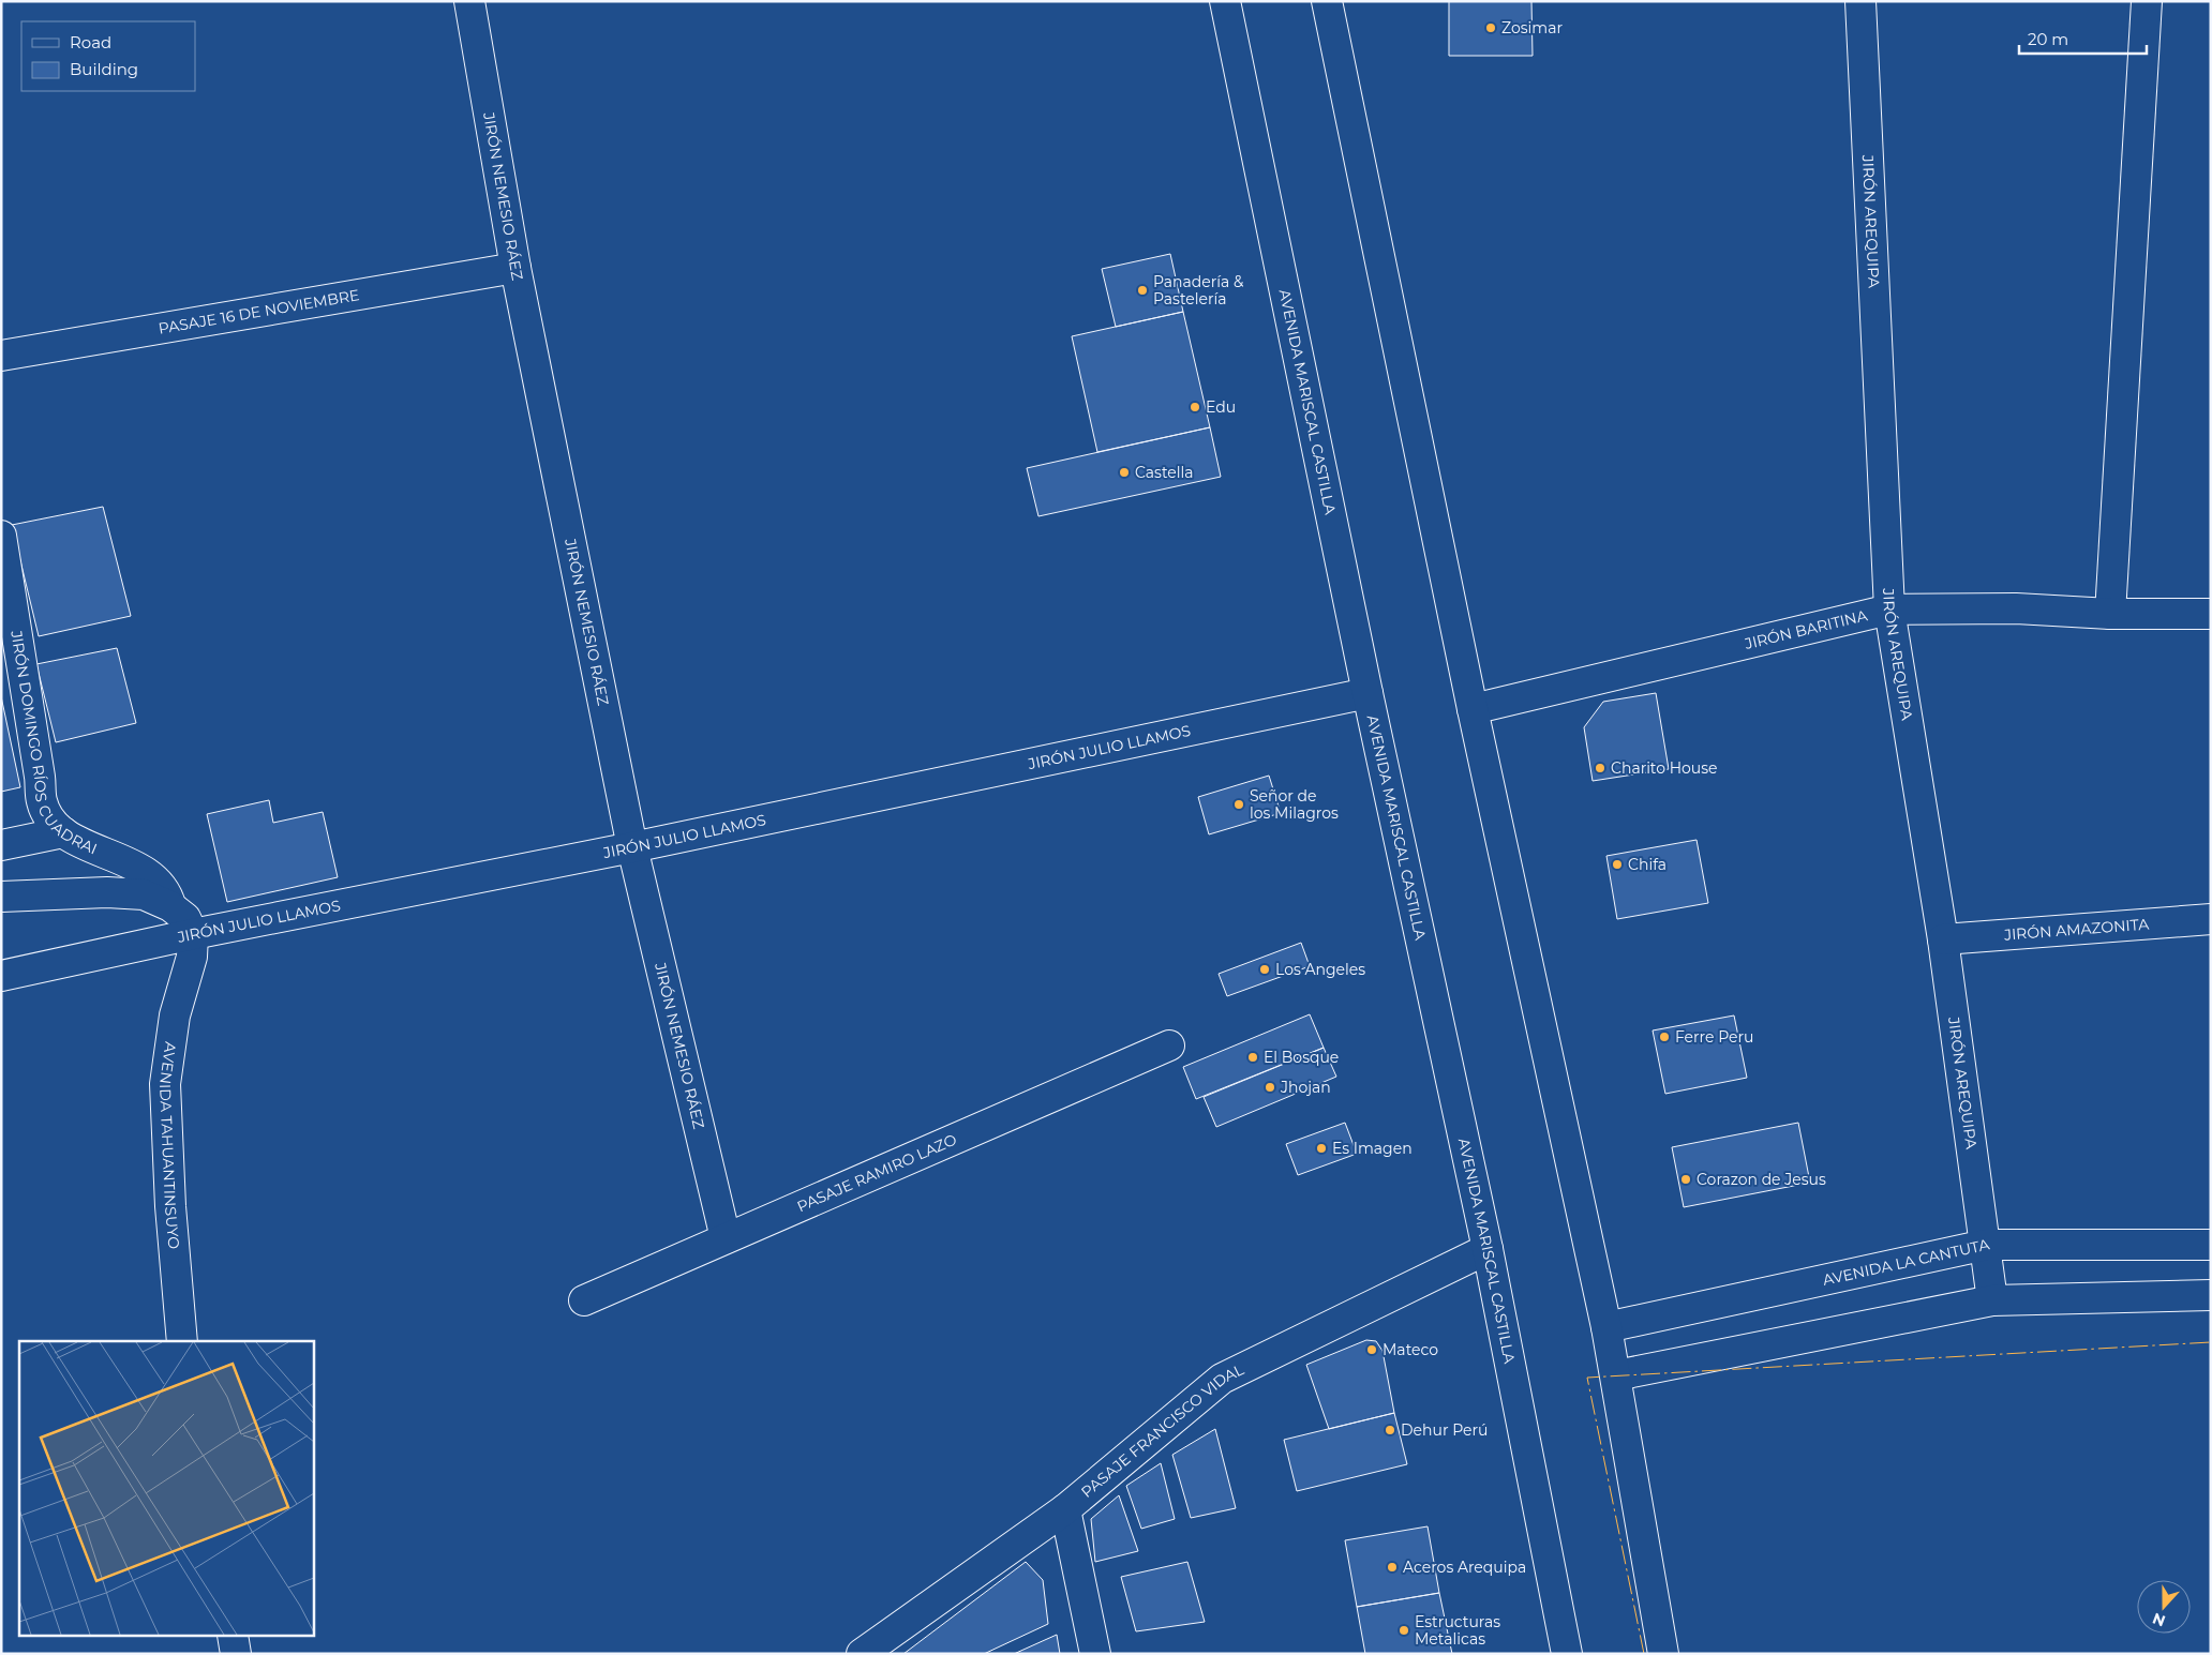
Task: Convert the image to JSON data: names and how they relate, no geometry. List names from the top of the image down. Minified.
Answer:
{"streets":{"main road":["JIRÓN NEMESIO RÁEZ","JIRÓN AREQUIPA","PASAJE 16 DE NOVIEMBRE","AVENIDA MARISCAL CASTILLA","JIRÓN BARITINA","JIRÓN DOMINGO RÍOS CUADRAI","JIRÓN JULIO LLAMOS","JIRÓN AMAZONITA","AVENIDA TAHUANTINSUYO","PASAJE RAMIRO LAZO","AVENIDA LA CANTUTA","PASAJE FRANCISCO VIDAL"]},"crossings":[["JIRÓN NEMESIO RÁEZ","PASAJE 16 DE NOVIEMBRE"],["JIRÓN NEMESIO RÁEZ","JIRÓN JULIO LLAMOS"],["JIRÓN NEMESIO RÁEZ","PASAJE RAMIRO LAZO"],["JIRÓN AREQUIPA","JIRÓN BARITINA"],["JIRÓN AREQUIPA","JIRÓN AMAZONITA"],["JIRÓN AREQUIPA","AVENIDA LA CANTUTA"],["AVENIDA MARISCAL CASTILLA","JIRÓN JULIO LLAMOS"],["AVENIDA MARISCAL CASTILLA","PASAJE FRANCISCO VIDAL"],["JIRÓN JULIO LLAMOS","AVENIDA TAHUANTINSUYO"]],"places":["Zosimar","Panadería & Pastelería","Edu","Castella","Charito House","Señor de los Milagros","Chifa","Los Angeles","Ferre Peru","El Bosque","Jhojan","Es Imagen","Corazon de Jesus","Mateco","Dehur Perú","Aceros Arequipa","Estructuras Metalicas"],"legend":["Road","Building"],"scale_bar":"20 m","north":"bottom"}
